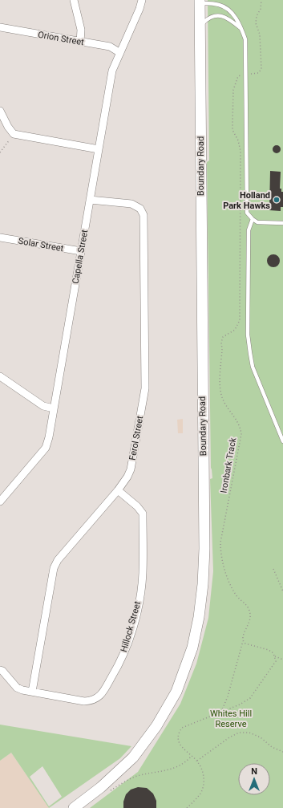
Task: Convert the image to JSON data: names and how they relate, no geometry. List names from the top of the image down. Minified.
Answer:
{"streets":{"main road":["Boundary Road"],"street":["Orion Street","Solar Street","Capella Street","Ferol Street","Hillock Street"],"path":["Ironbark Track"]},"crossings":[["Orion Street","Capella Street"],["Solar Street","Capella Street"],["Capella Street","Ferol Street"],["Ferol Street","Hillock Street"]],"parks":["Whites Hill Reserve"],"places":["Holland Park Hawks"],"north":"top"}
